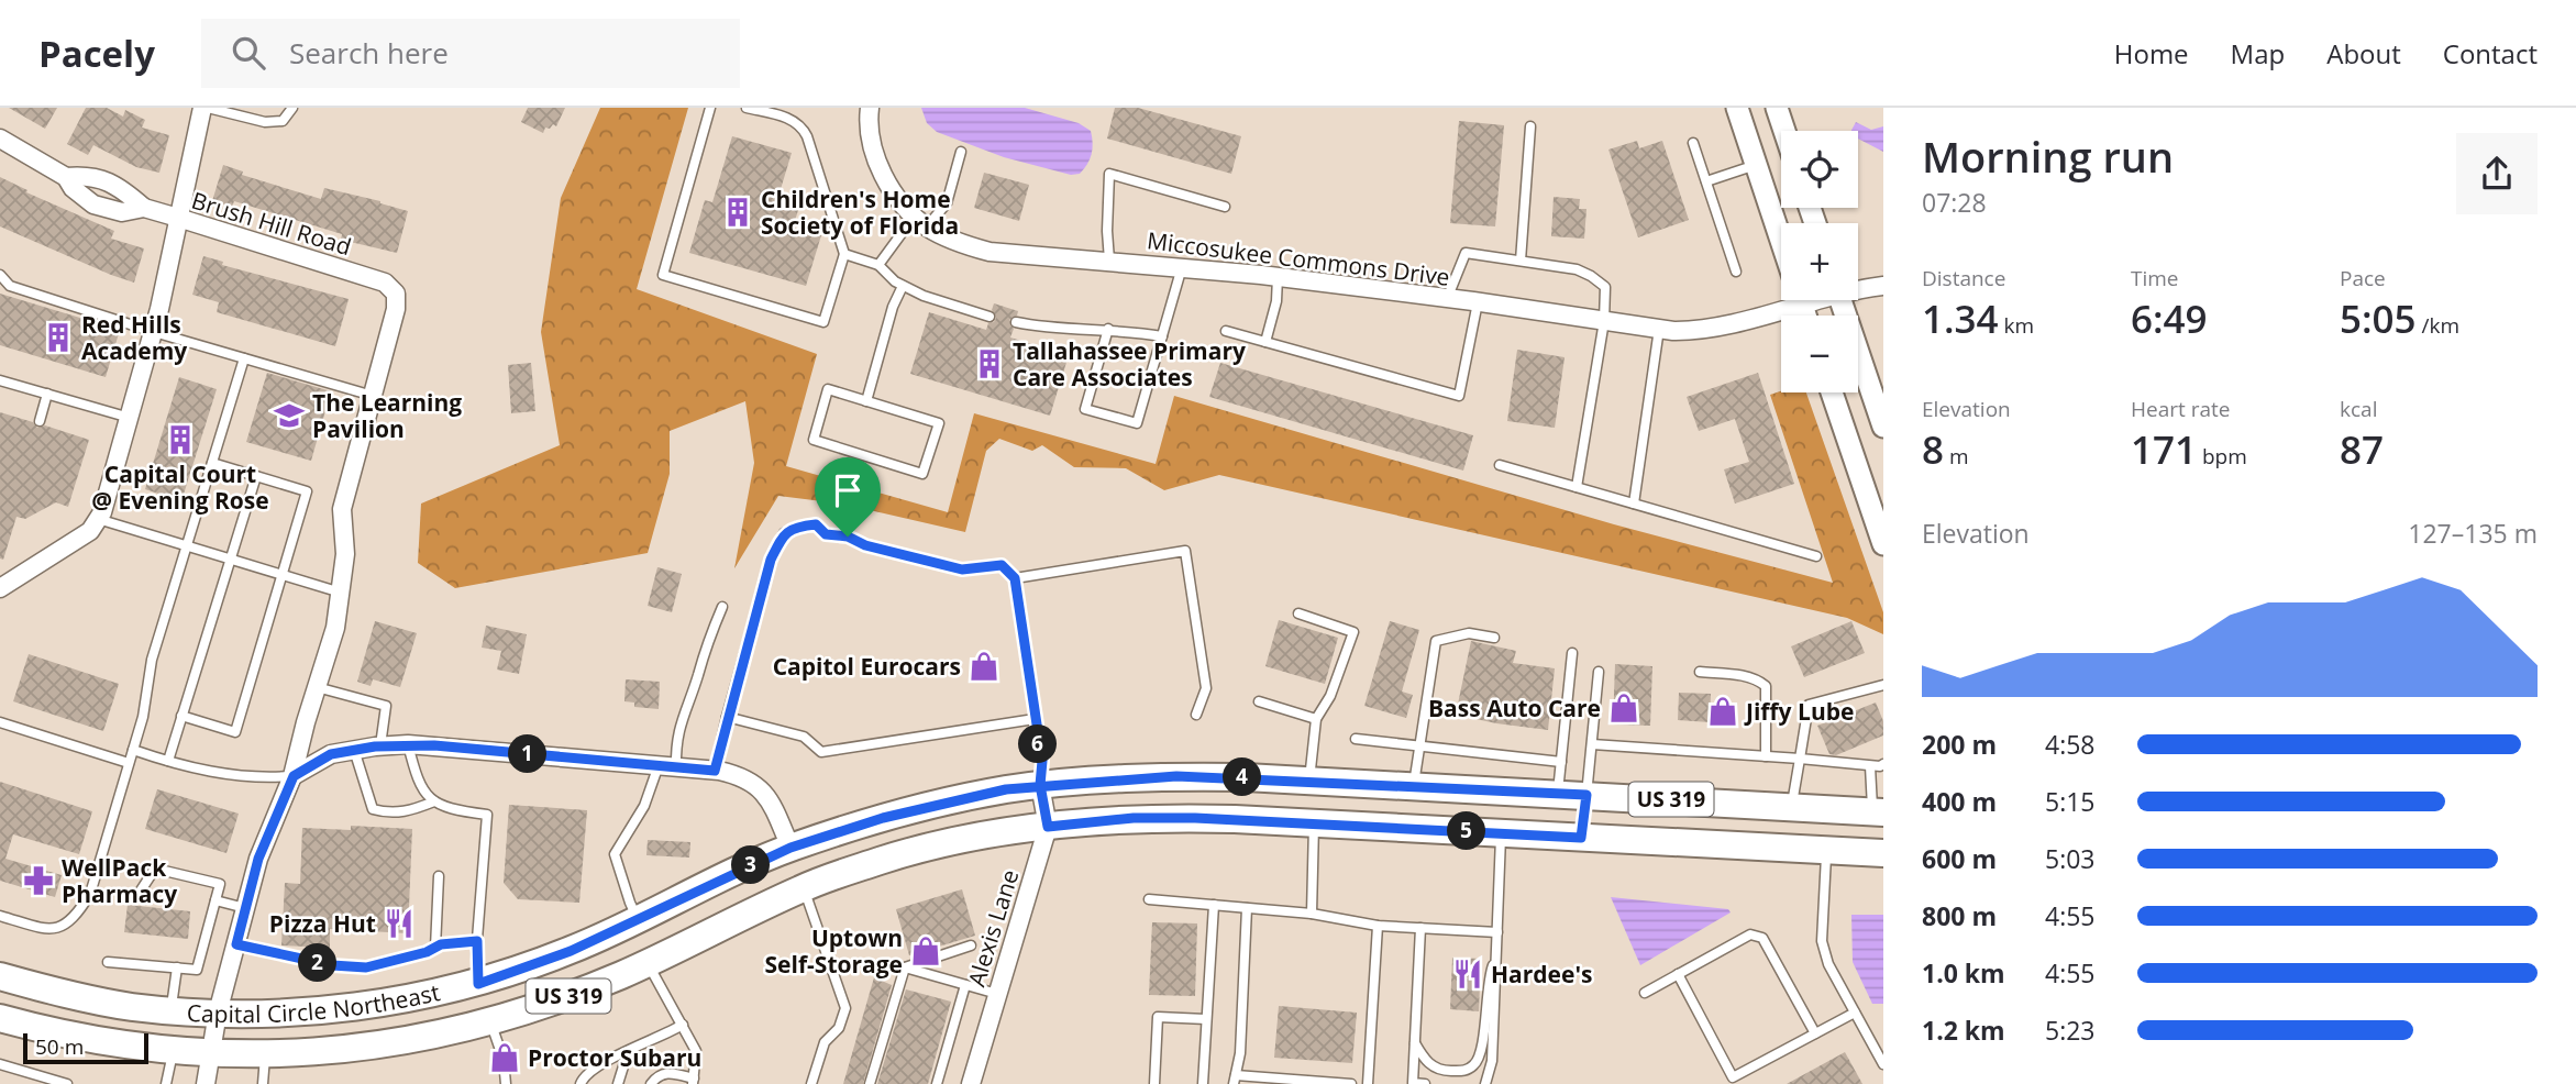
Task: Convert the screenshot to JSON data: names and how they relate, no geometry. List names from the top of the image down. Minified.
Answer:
{"streets":{"main road":["US 319","Capital Circle Northeast"],"street":["Brush Hill Road","Miccosukee Commons Drive","Alexis Lane"]},"crossings":[["Alexis Lane","Capital Circle Northeast"]],"places":{"building":["Children's Home Society of Florida","Red Hills Academy","Tallahassee Primary Care Associates","Capital Court @ Evening Rose"],"school or university":["The Learning Pavilion"],"shop":["Capitol Eurocars","Bass Auto Care","Jiffy Lube","Uptown Self-Storage","Proctor Subaru"],"pharmacy":["WellPack Pharmacy"],"restaurant":["Pizza Hut","Hardee's"]},"scale_bar":"50 m","page":{"header":"Pacely","search":"Search here","nav":["Home","Map","About","Contact"],"heading":["Morning run","07:28"],"map_buttons":["+","−"],"stats":[["Distance","1.34 km"],["Time","6:49"],["Pace","5:05 /km"],["Elevation","8 m"],["Heart rate","171 bpm"],["kcal","87"]],"chart":["Elevation","127–135 m"],"list":[{"name":"200 m","note":"4:58"},{"name":"400 m","note":"5:15"},{"name":"600 m","note":"5:03"},{"name":"800 m","note":"4:55"},{"name":"1.0 km","note":"4:55"},{"name":"1.2 km","note":"5:23"}],"pins":["6","1","4","5","3","2"],"scale":"50 m"}}
